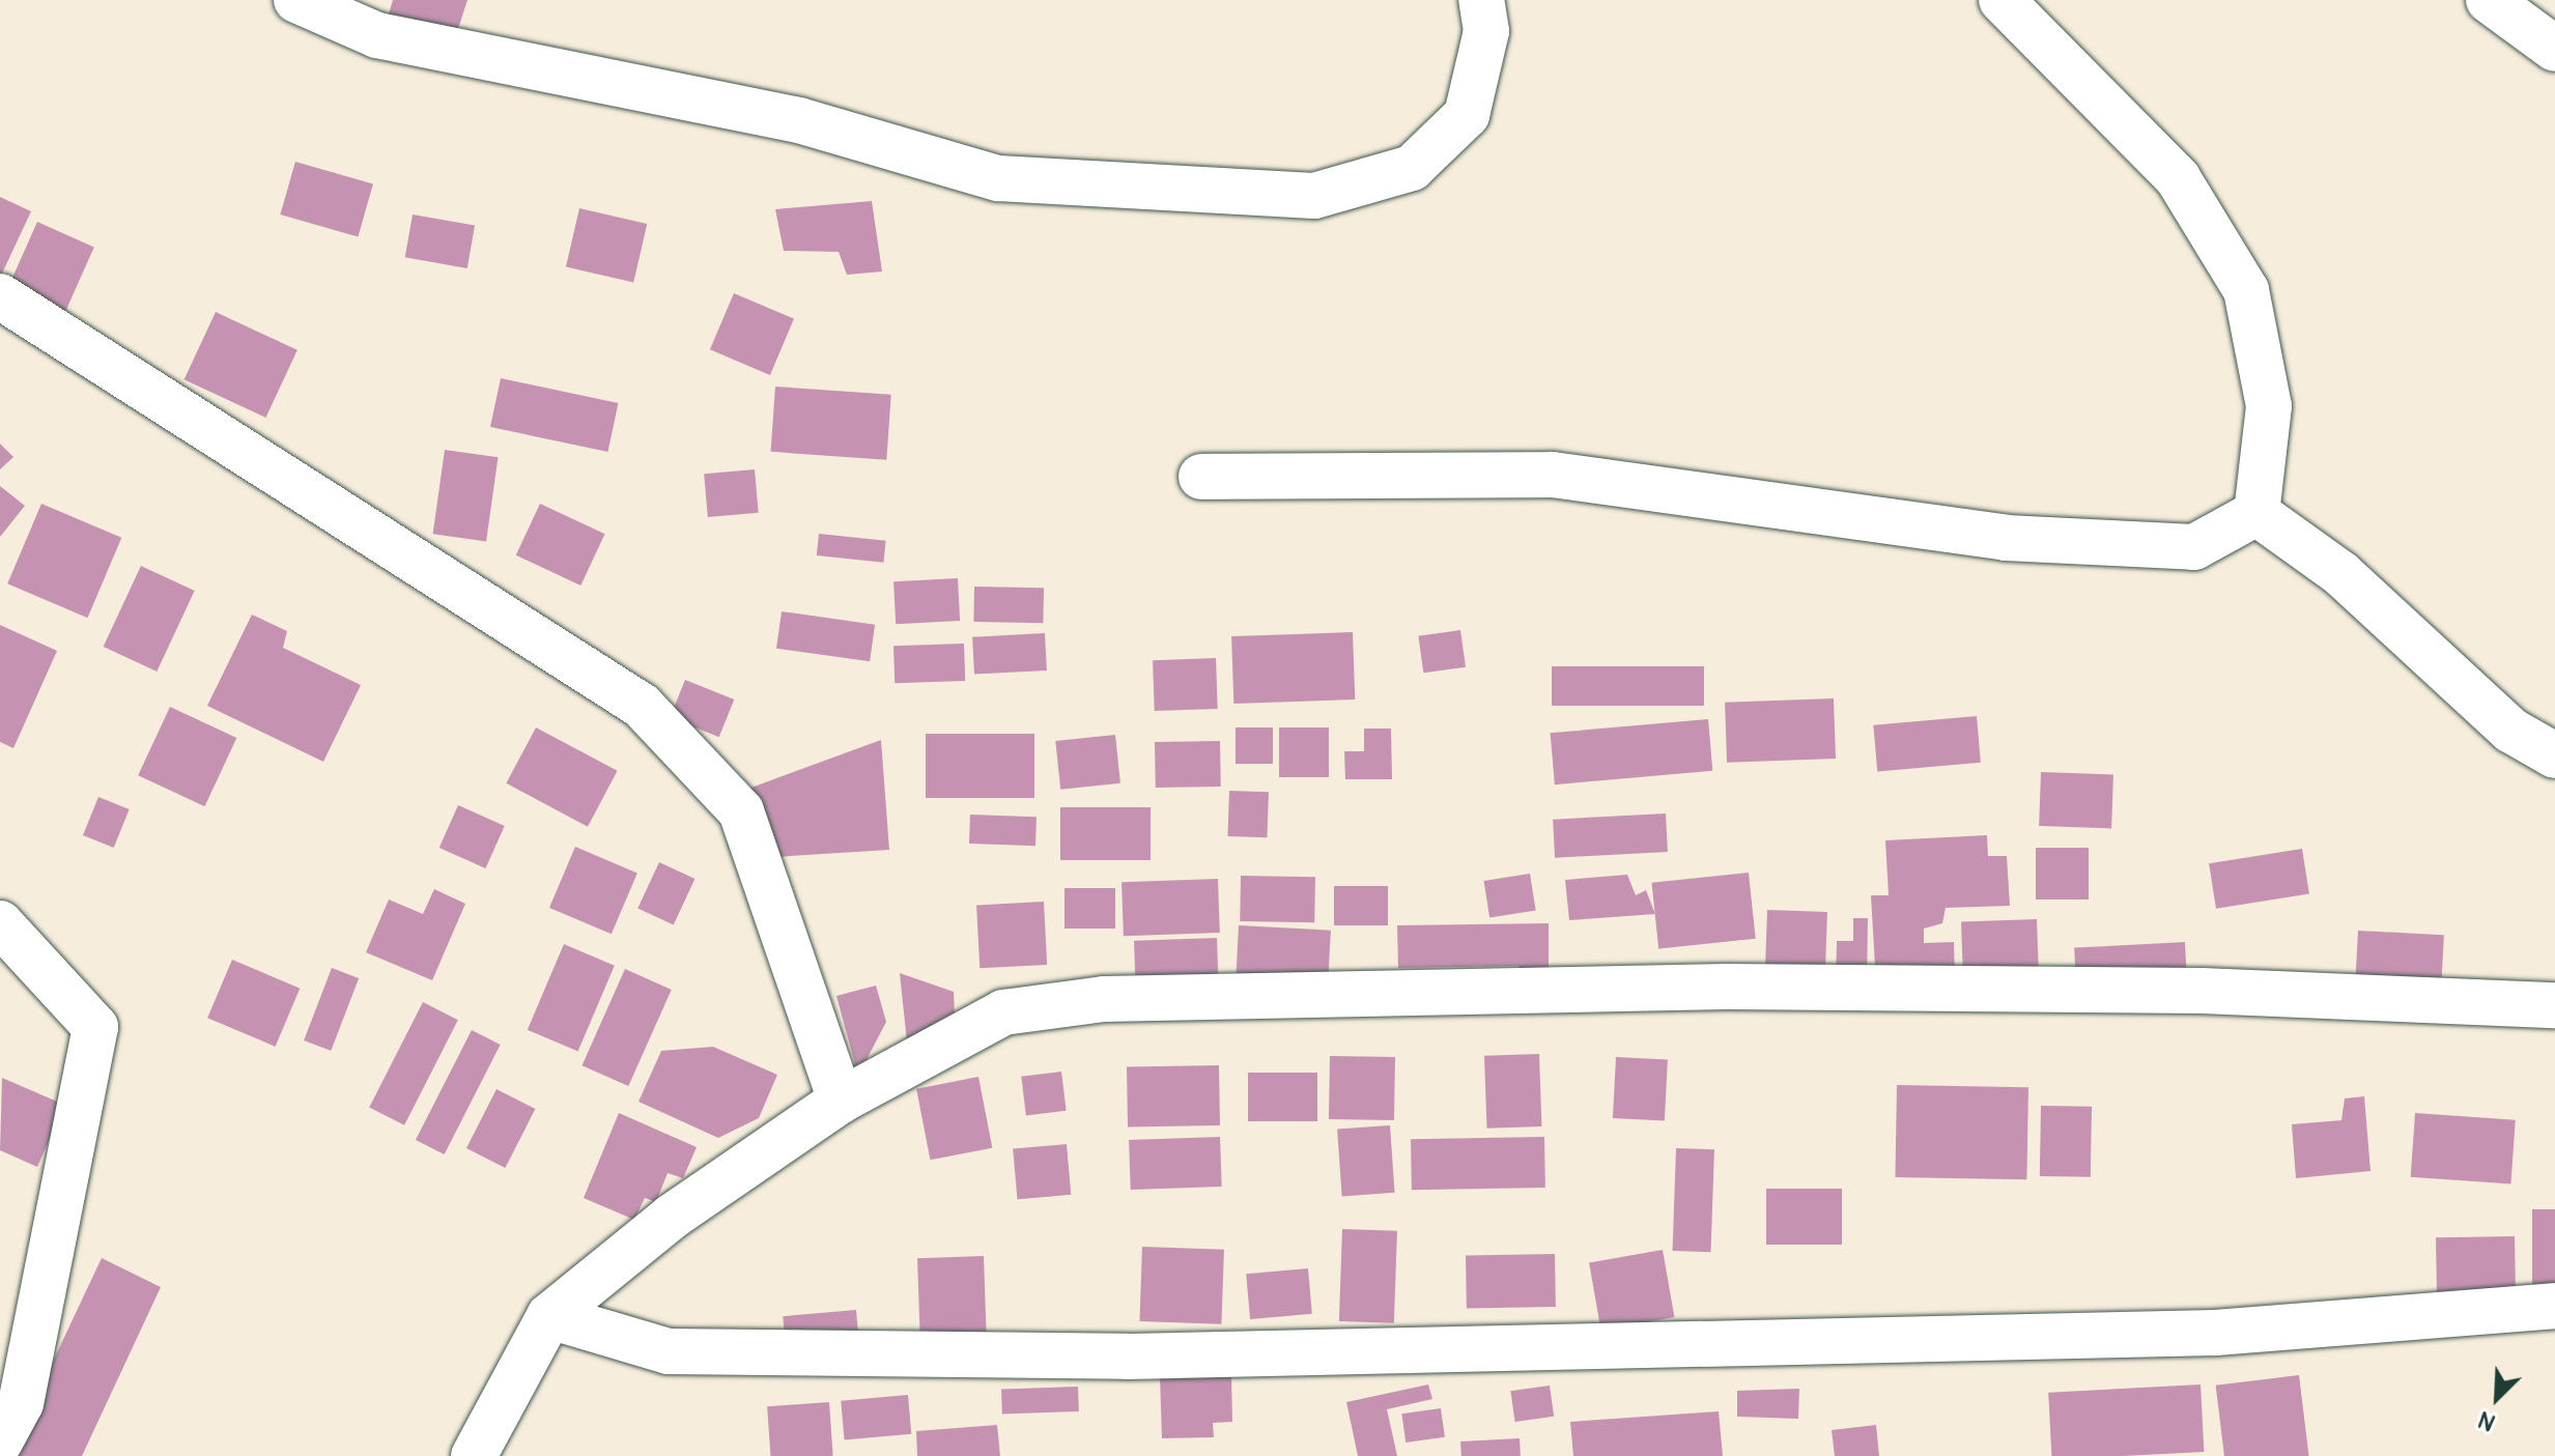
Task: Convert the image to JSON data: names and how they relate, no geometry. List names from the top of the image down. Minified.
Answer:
{"north":"bottom left"}
